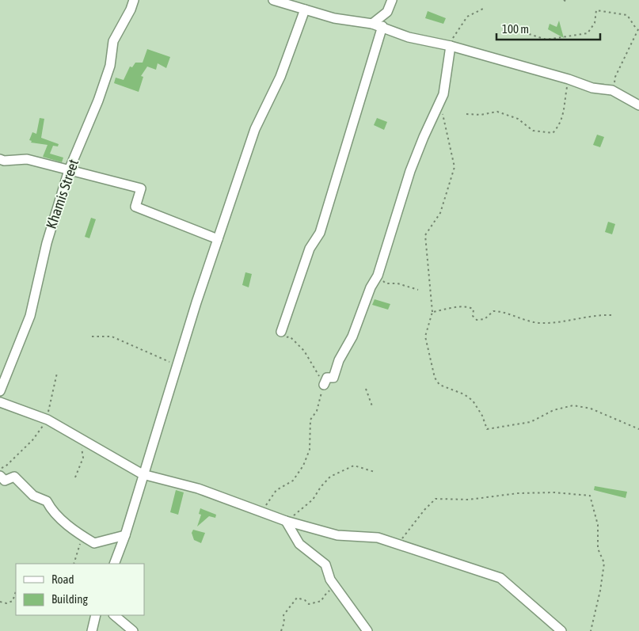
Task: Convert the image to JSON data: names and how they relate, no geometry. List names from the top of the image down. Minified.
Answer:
{"streets":{"street":["Khamis Street"]},"legend":["Road","Building"],"scale_bar":"100 m"}
